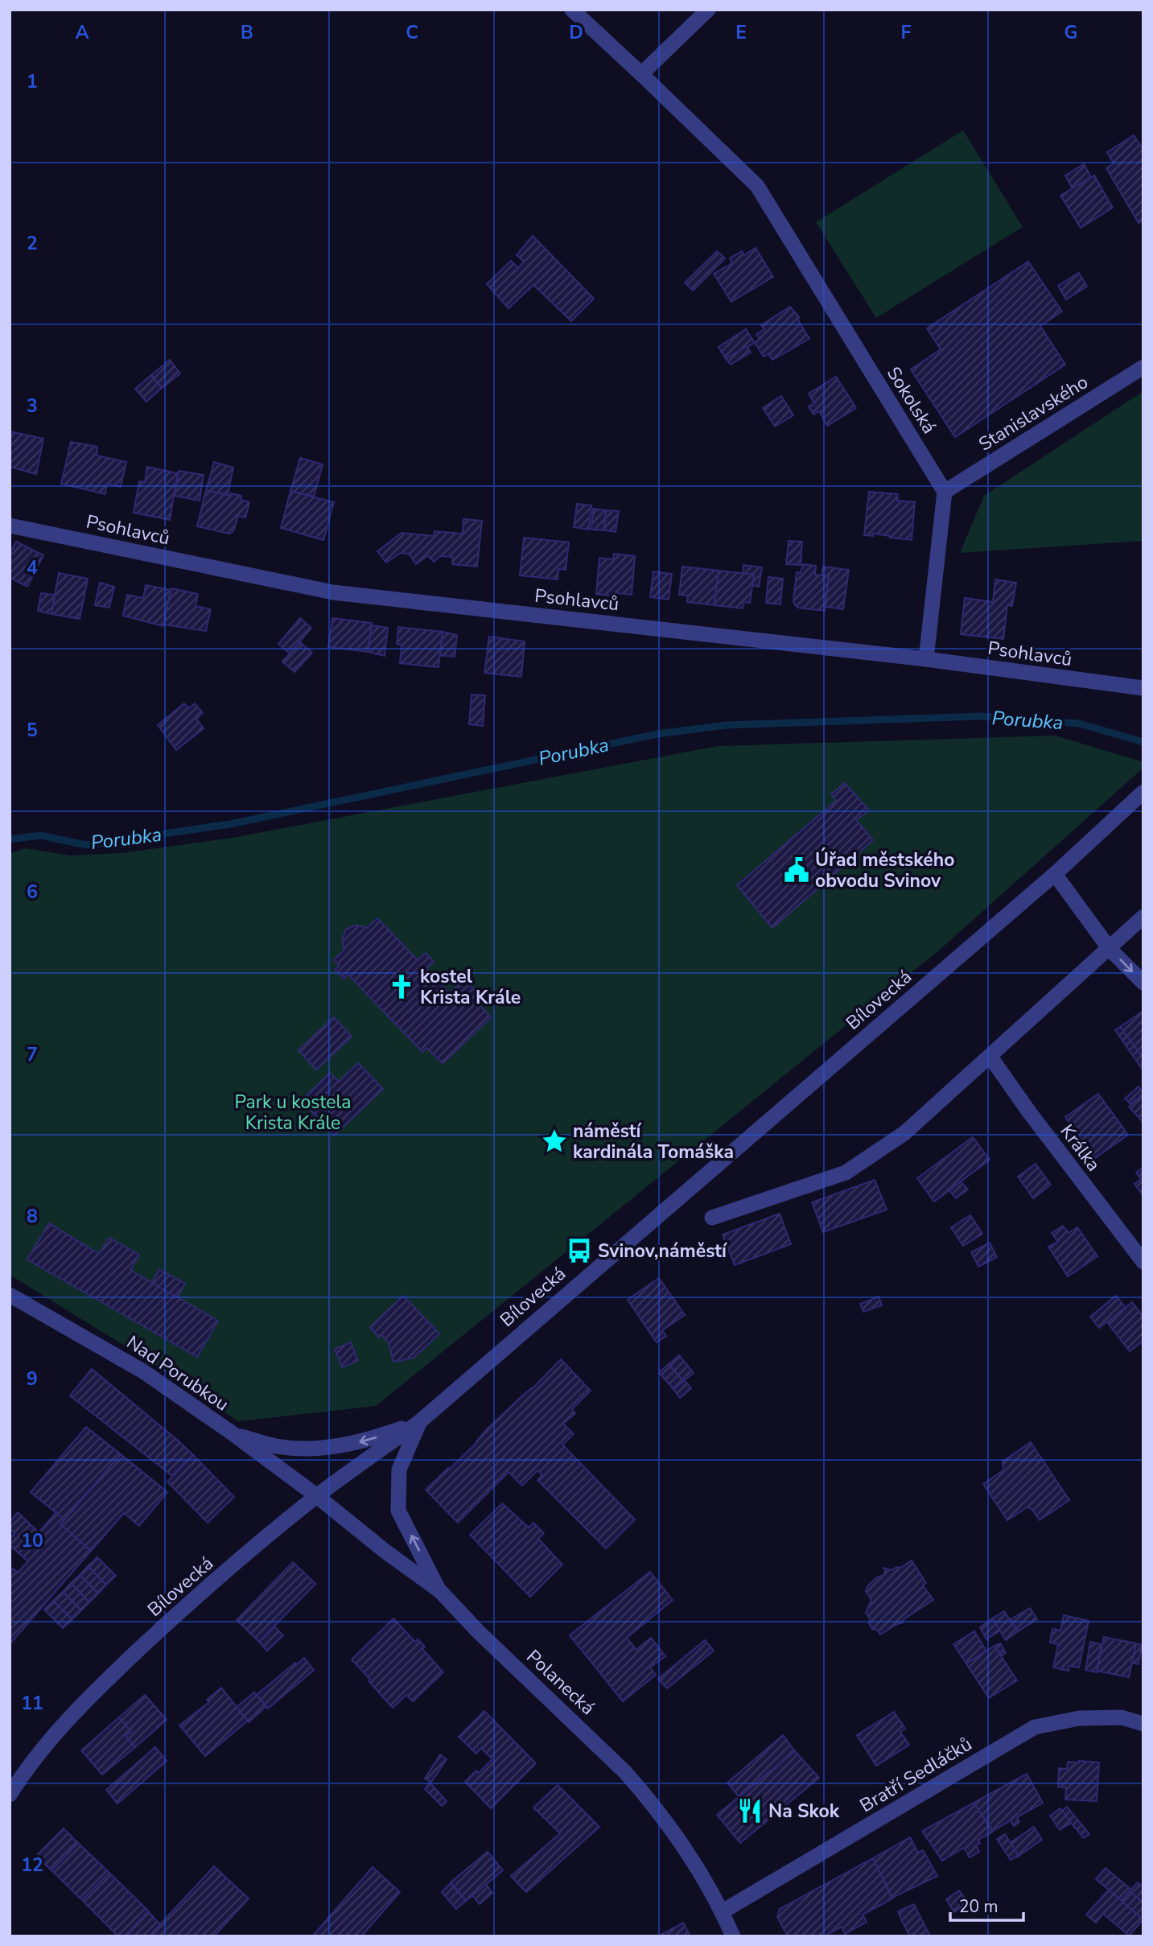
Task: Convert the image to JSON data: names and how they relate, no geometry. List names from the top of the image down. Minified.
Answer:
{"streets":{"street":["Sokolská","Stanislavského","Psohlavců","Bílovecká","Králka","Nad Porubkou","Polanecká","Bratří Sedláčků"]},"crossings":[["Sokolská","Stanislavského"],["Bílovecká","Nad Porubkou"],["Bílovecká","Polanecká"],["Nad Porubkou","Polanecká"],["Polanecká","Bratří Sedláčků"]],"water":["Porubka"],"parks":["Park u kostela Krista Krále"],"places":{"public building":["Úřad městského obvodu Svinov"],"church":["kostel Krista Krále"],"place":["náměstí kardinála Tomáška"],"bus stop":["Svinov,náměstí"],"restaurant":["Na Skok"]},"scale_bar":"20 m","grid":{"columns":["A","B","C","D","E","F","G"],"rows":["1","2","3","4","5","6","7","8","9","10","11","12"]}}
